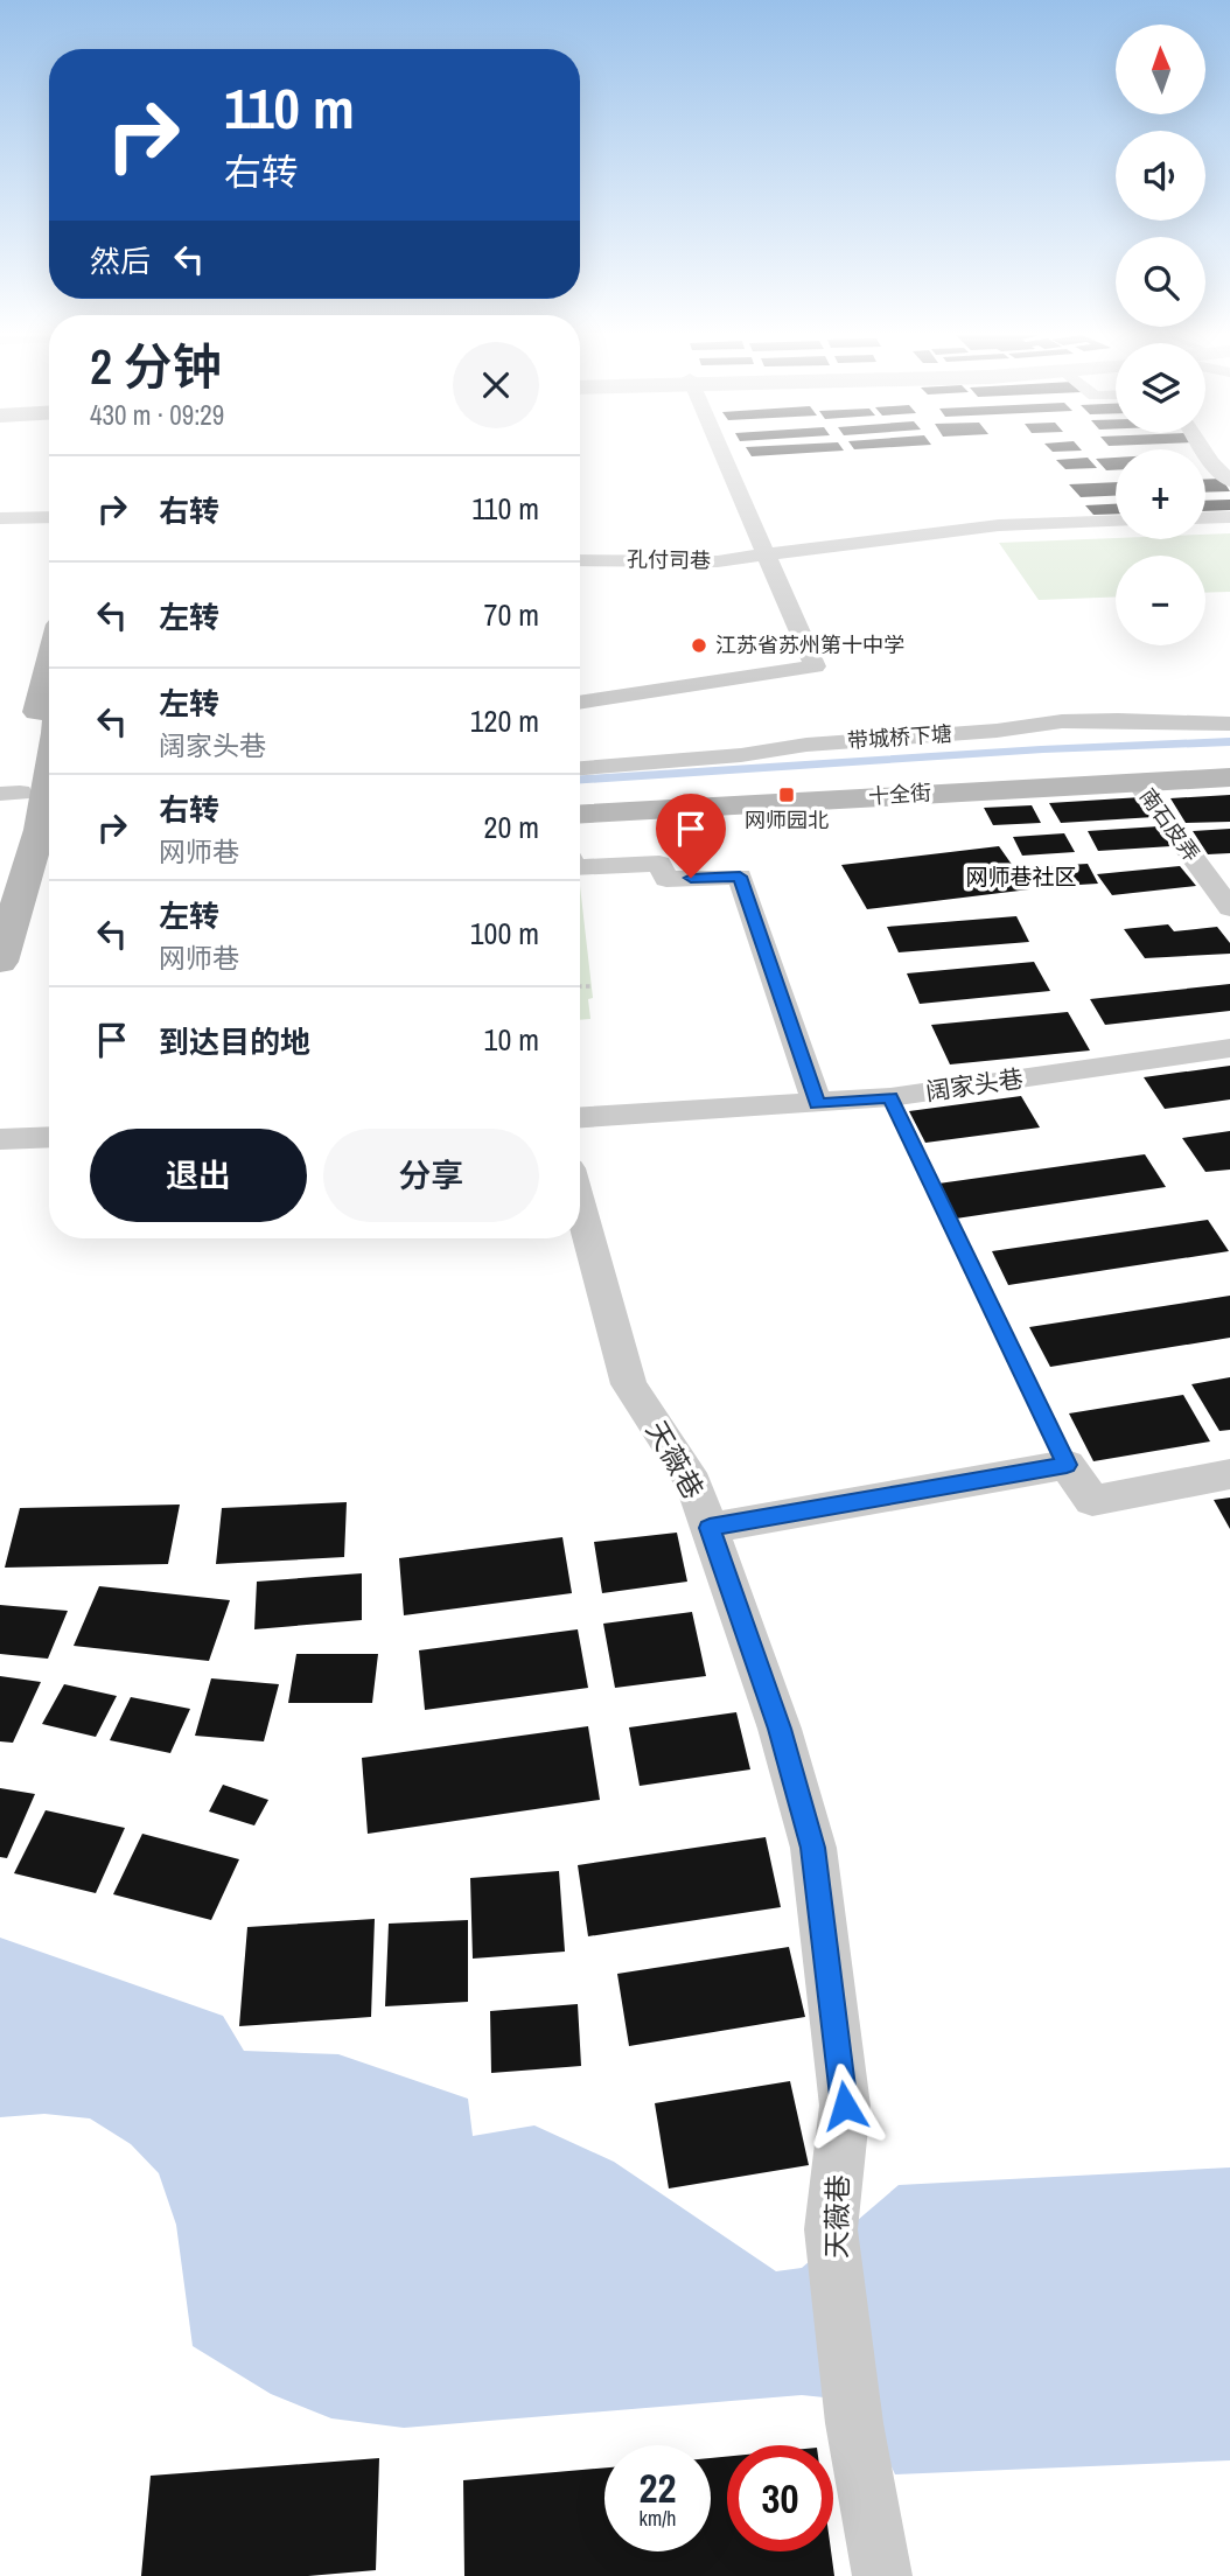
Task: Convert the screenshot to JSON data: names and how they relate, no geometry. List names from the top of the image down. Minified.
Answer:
{"streets":{"main road":["十全街"],"street":["孔付司巷","带城桥下塘","南石皮弄","阔家头巷","天薇巷"]},"crossings":[["十全街","南石皮弄"]],"districts":["网师巷社区"],"places":{"other":["江苏省苏州第十中学"],"transit":["网师园北"]},"north":"top","page":{"map_buttons":["+","−"],"turn":["110 m","右转"],"then":"然后","heading":["2 分钟","430 m · 09:29"],"list":[{"name":"右转","value":"110 m"},{"name":"左转","value":"70 m"},{"name":"左转","note":"阔家头巷","value":"120 m"},{"name":"右转","note":"网师巷","value":"20 m"},{"name":"左转","note":"网师巷","value":"100 m"},{"name":"到达目的地","value":"10 m"}],"buttons":["退出","分享"],"speed":"22 km/h","limit":"30"}}
